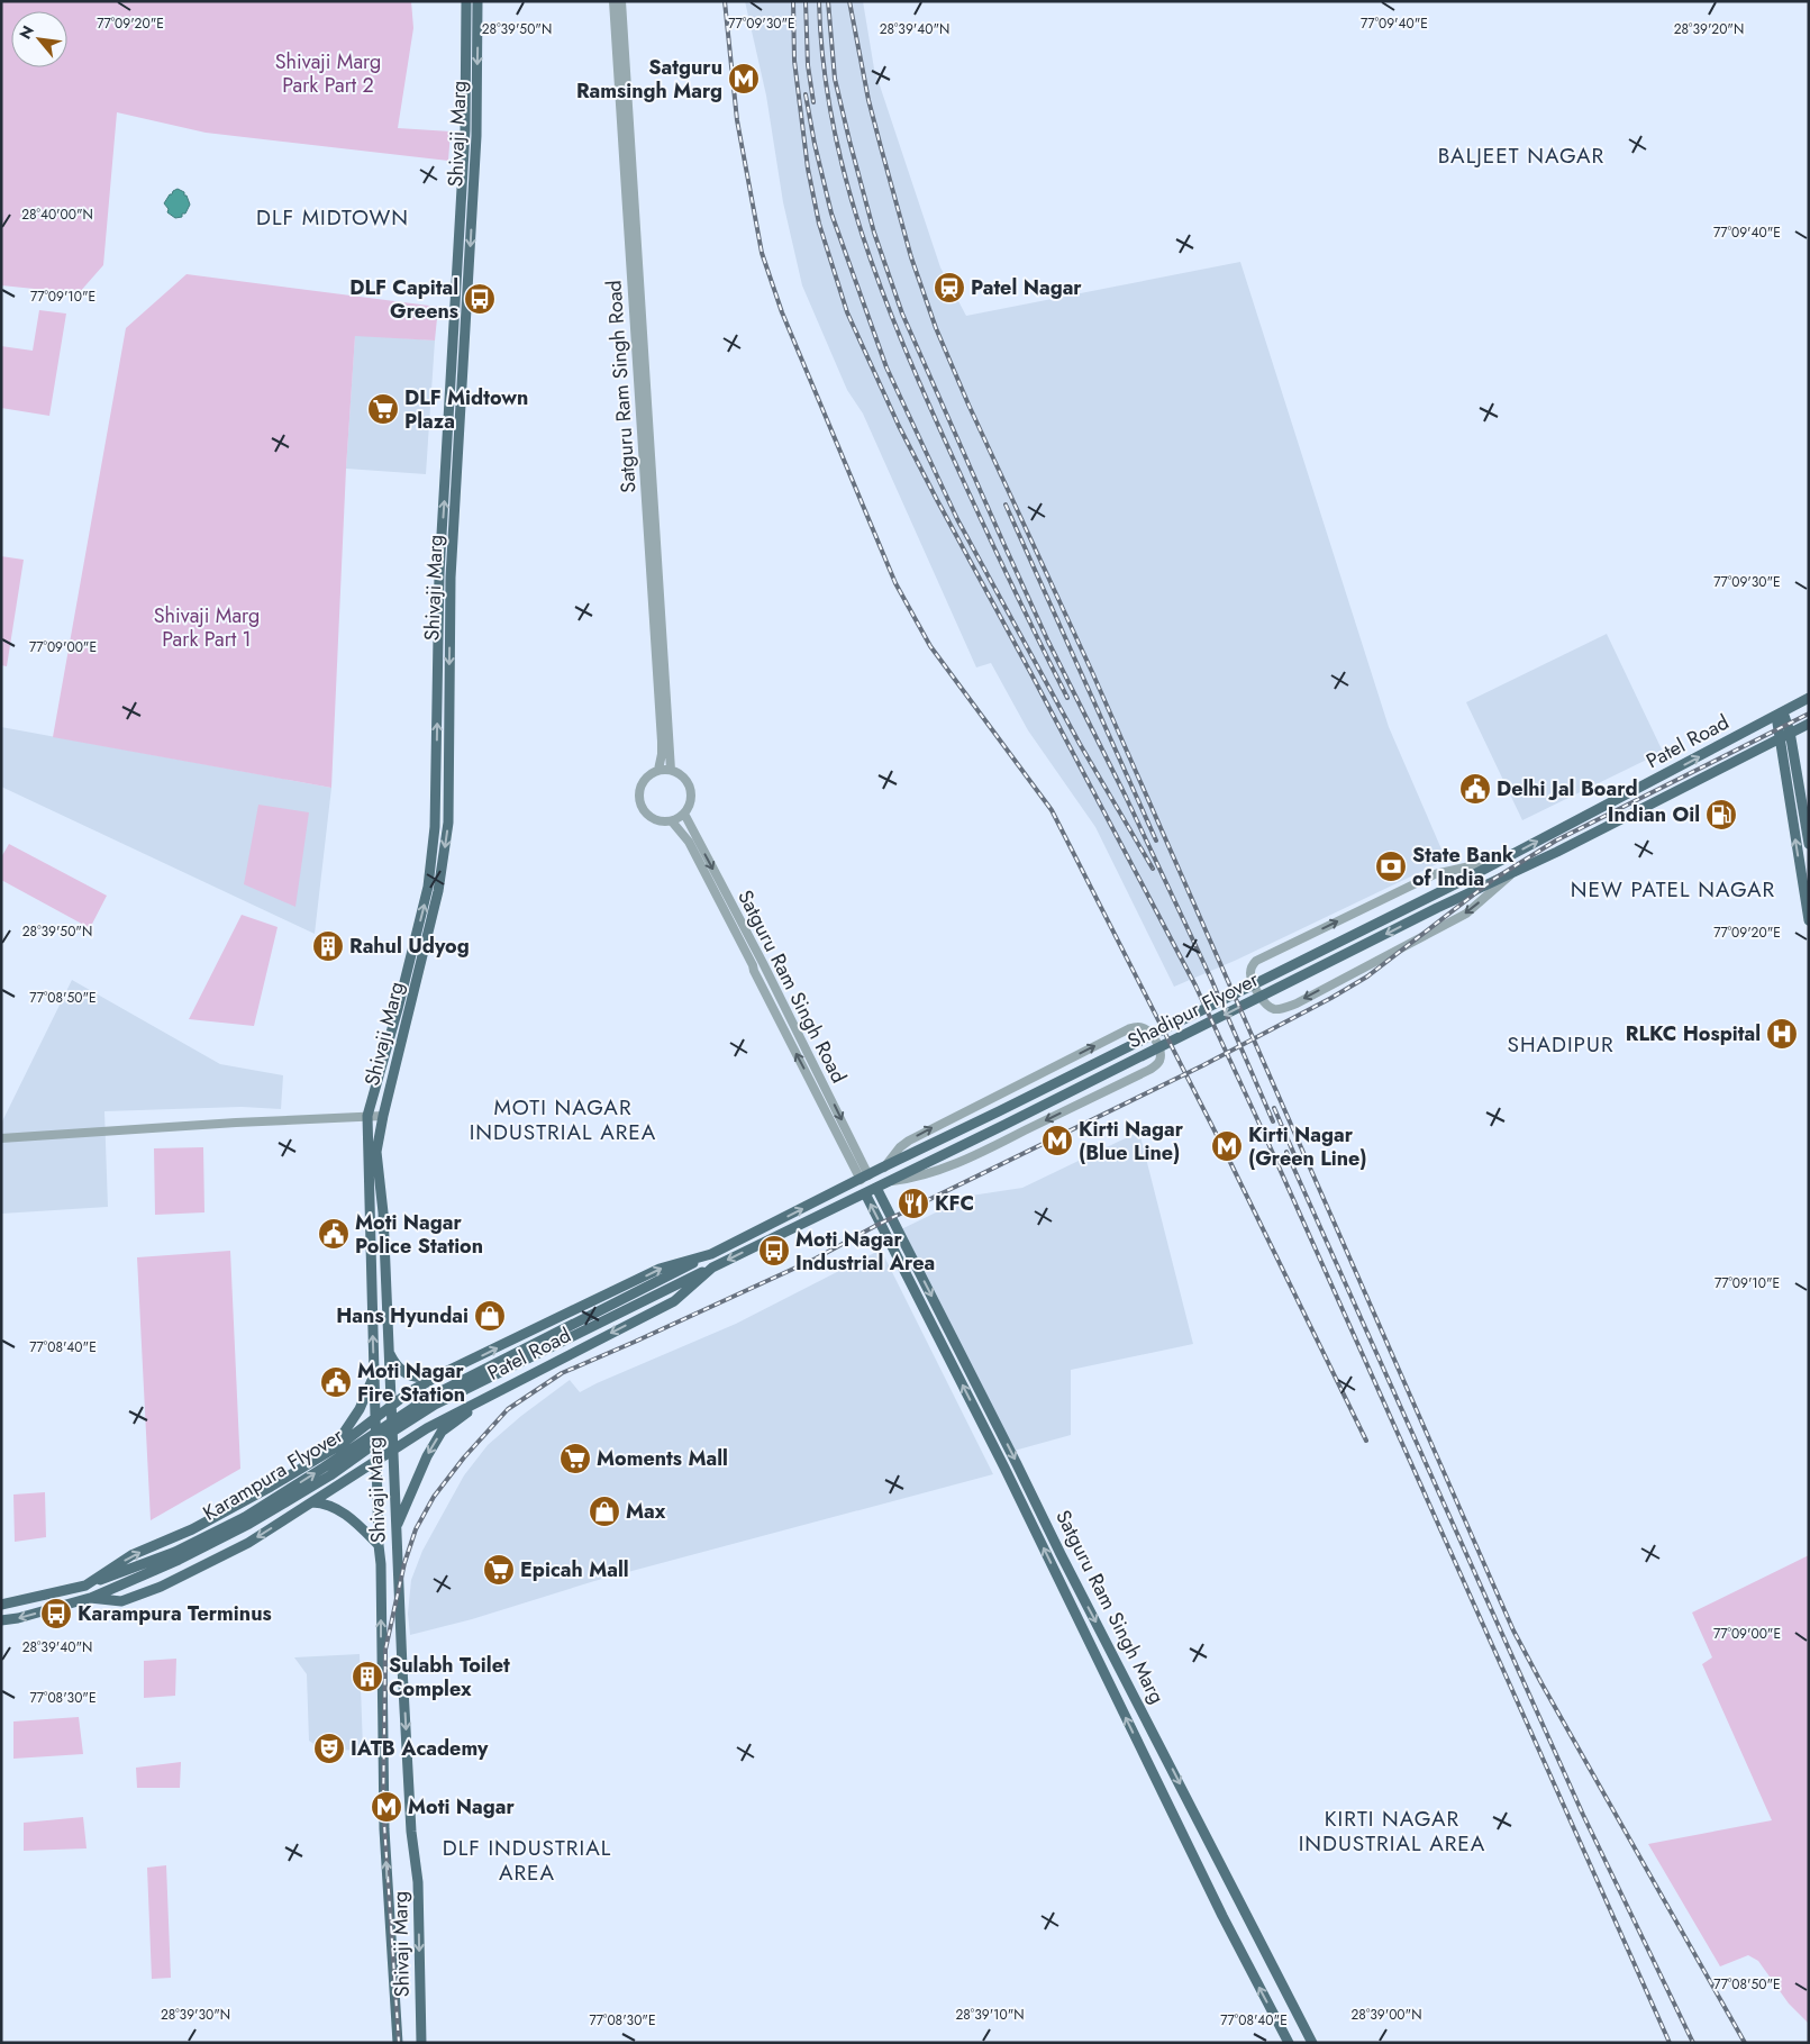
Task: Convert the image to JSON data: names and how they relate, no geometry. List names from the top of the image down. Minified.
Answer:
{"streets":{"main road":["Shivaji Marg","Patel Road","Shadipur Flyover","Karampura Flyover","Satguru Ram Singh Marg"],"street":["Satguru Ram Singh Road"]},"crossings":[["Shivaji Marg","Patel Road"],["Satguru Ram Singh Road","Patel Road"],["Patel Road","Shadipur Flyover"],["Patel Road","Karampura Flyover"],["Patel Road","Satguru Ram Singh Marg"]],"districts":["BALJEET NAGAR","DLF MIDTOWN","NEW PATEL NAGAR","SHADIPUR","MOTI NAGAR INDUSTRIAL AREA","KIRTI NAGAR INDUSTRIAL AREA","DLF INDUSTRIAL AREA"],"parks":["Shivaji Marg Park Part 2","Shivaji Marg Park Part 1"],"places":{"metro station":["Satguru Ramsingh Marg","Kirti Nagar (Blue Line)","Kirti Nagar (Green Line)","Moti Nagar"],"station":["Patel Nagar"],"bus stop":["DLF Capital Greens","Moti Nagar Industrial Area","Karampura Terminus"],"supermarket":["DLF Midtown Plaza","Moments Mall","Epicah Mall"],"public building":["Delhi Jal Board","Moti Nagar Police Station","Moti Nagar Fire Station"],"fuel station":["Indian Oil"],"bank":["State Bank of India"],"building":["Rahul Udyog","Sulabh Toilet Complex"],"hospital":["RLKC Hospital"],"restaurant":["KFC"],"shop":["Hans Hyundai","Max"],"theatre":["IATB Academy"]},"north":"top left","coordinates":["77°09'40\"E","77°09'20\"E","77°09'30\"E","28°39'50\"N","28°39'40\"N","28°39'20\"N","28°40'00\"N","77°09'10\"E","77°09'00\"E","77°08'50\"E","77°08'40\"E","77°08'30\"E","28°39'30\"N","28°39'10\"N","28°39'00\"N"]}
